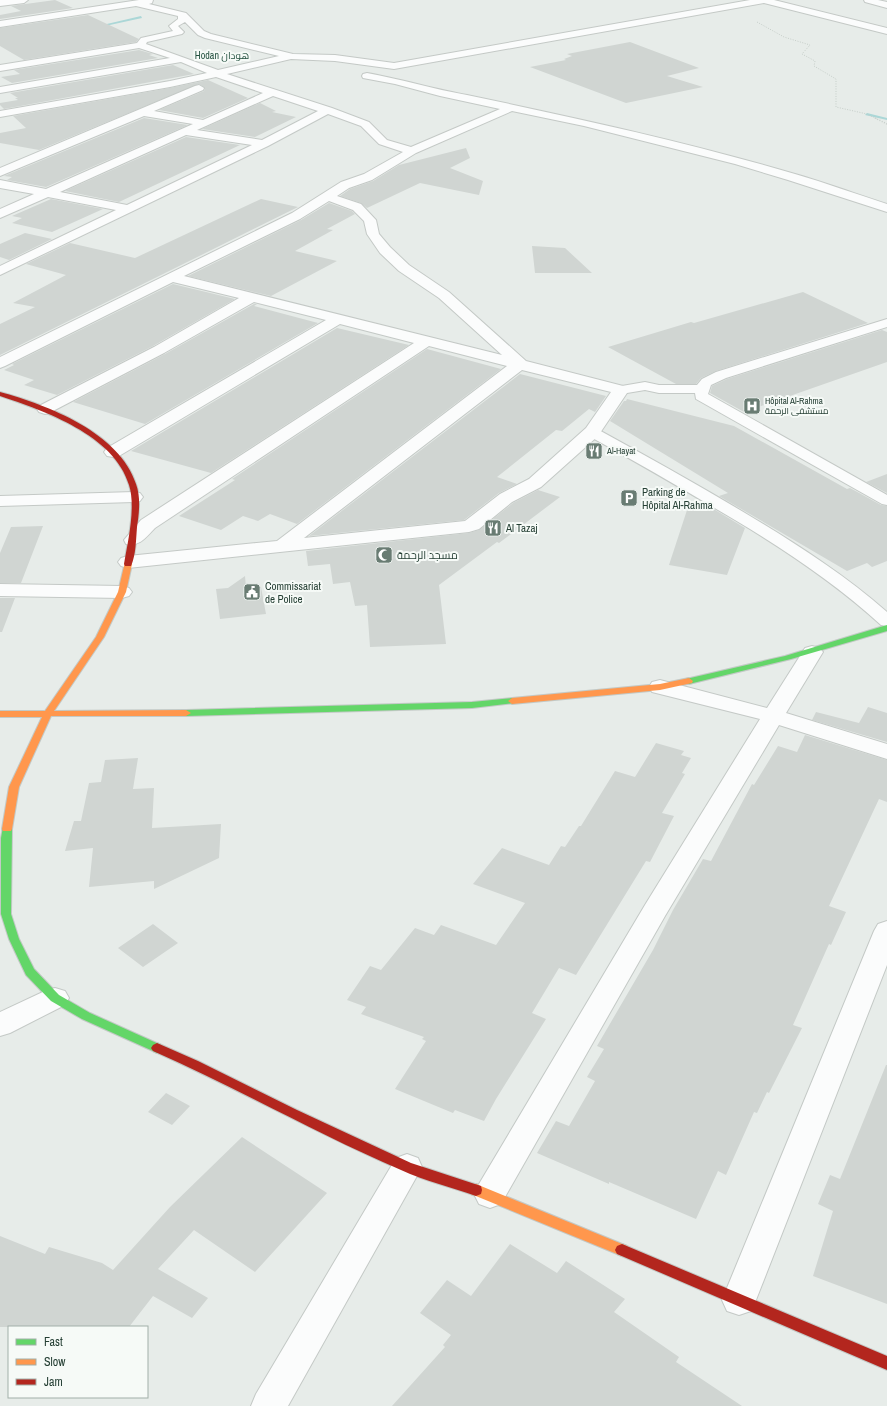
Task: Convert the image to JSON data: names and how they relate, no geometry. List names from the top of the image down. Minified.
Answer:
{"districts":["Hodan هودان"],"places":{"hospital":["Hôpital Al-Rahma مستشفى الرحمة"],"restaurant":["Al-Hayat","Al Tazaj"],"parking":["Parking de Hôpital Al-Rahma"],"mosque":["مسجد الرحمة"],"public building":["Commissariat de Police"]},"legend":["Fast","Slow","Jam"]}
